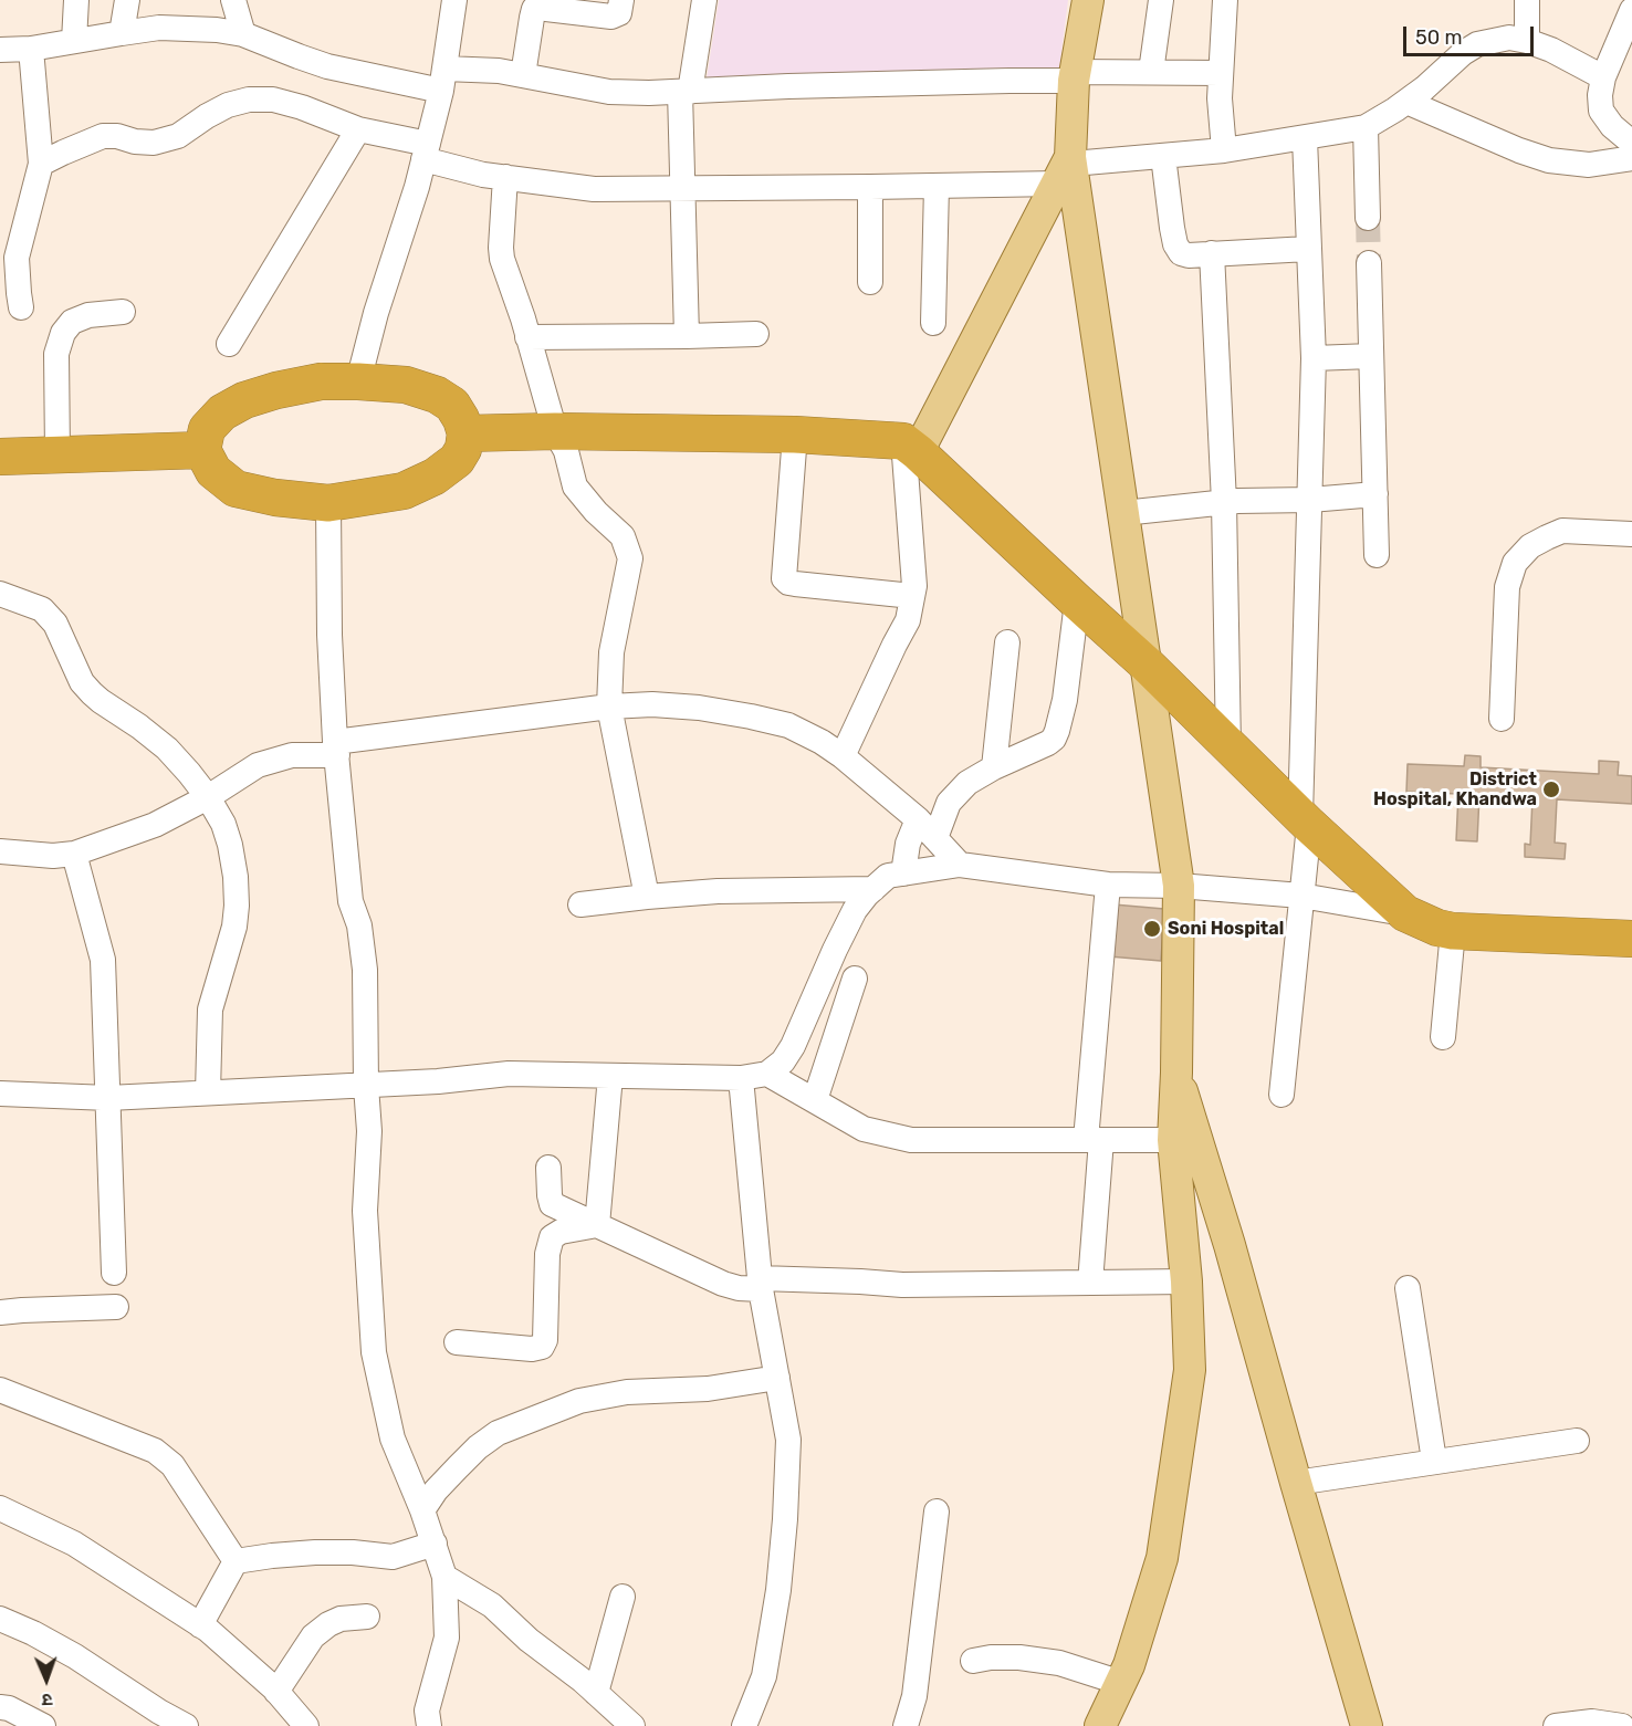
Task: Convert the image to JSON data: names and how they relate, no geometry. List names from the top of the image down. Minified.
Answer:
{"places":["District Hospital, Khandwa","Soni Hospital"],"scale_bar":"50 m","north":"bottom"}
